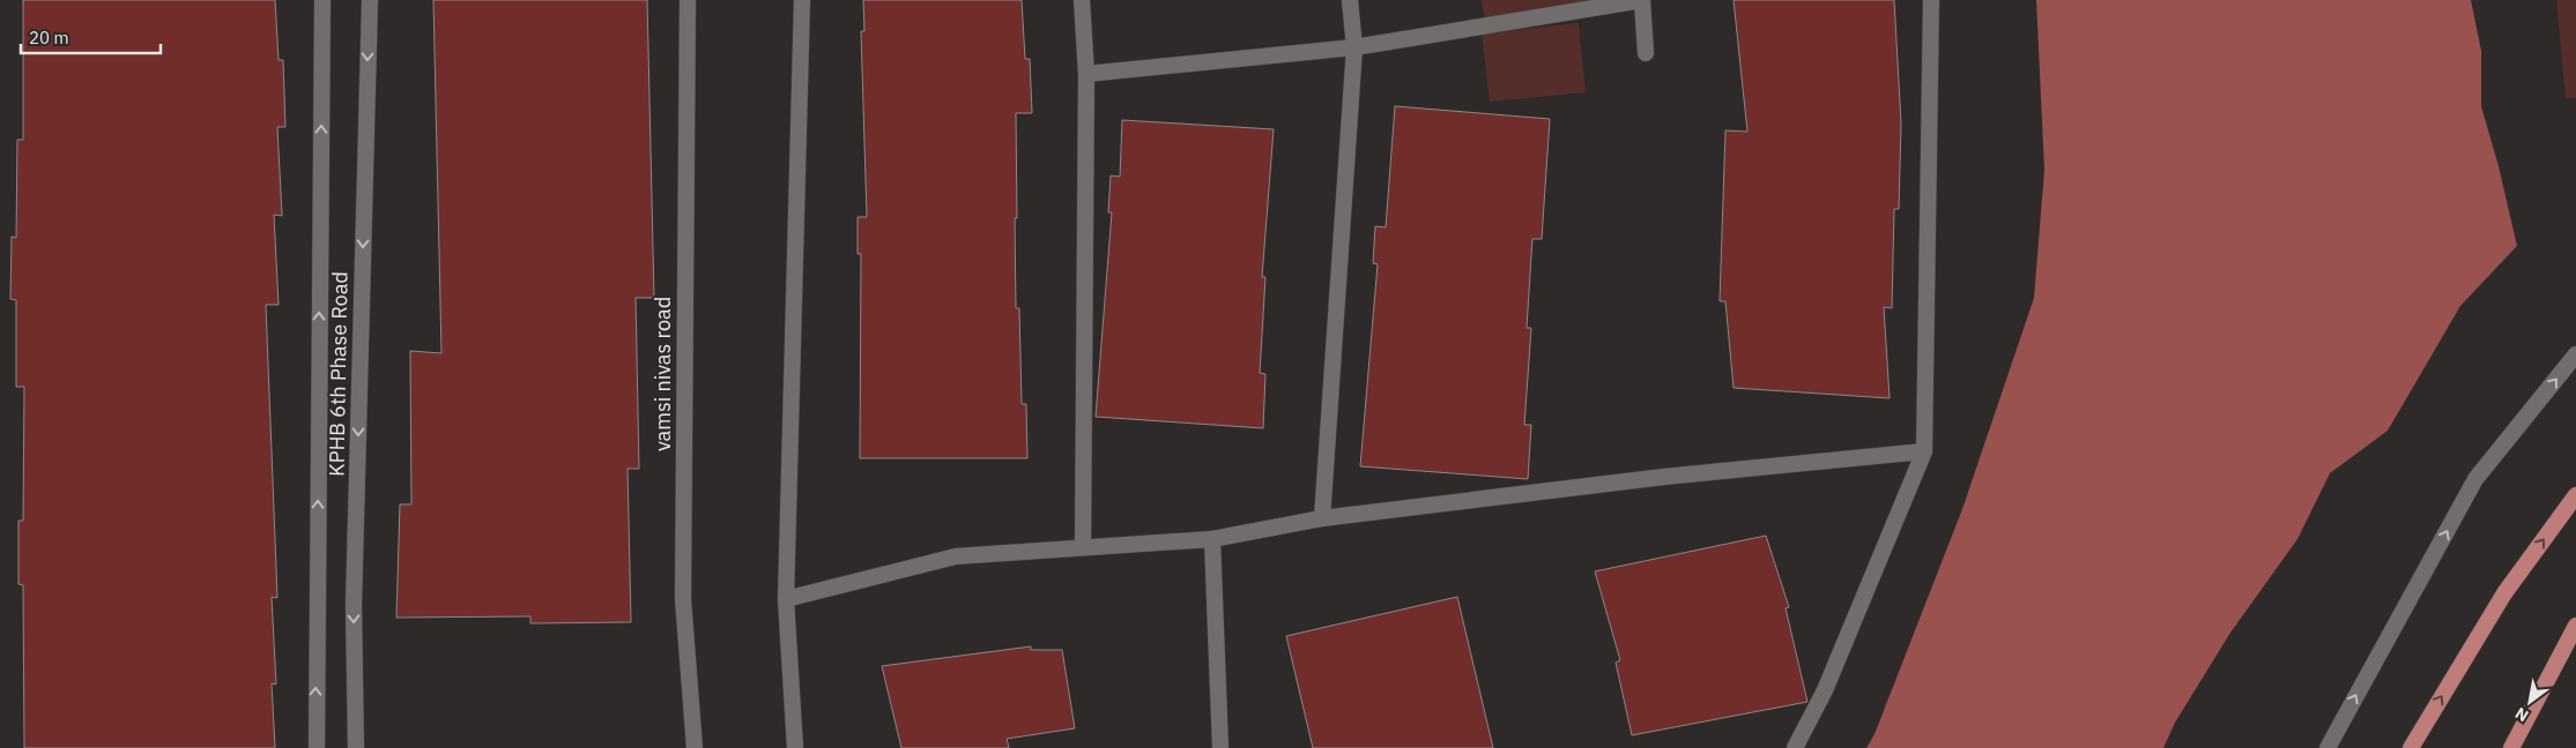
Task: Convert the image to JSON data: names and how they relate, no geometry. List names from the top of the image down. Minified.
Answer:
{"streets":{"street":["KPHB 6th Phase Road","vamsi nivas road"]},"scale_bar":"20 m","north":"bottom left"}
